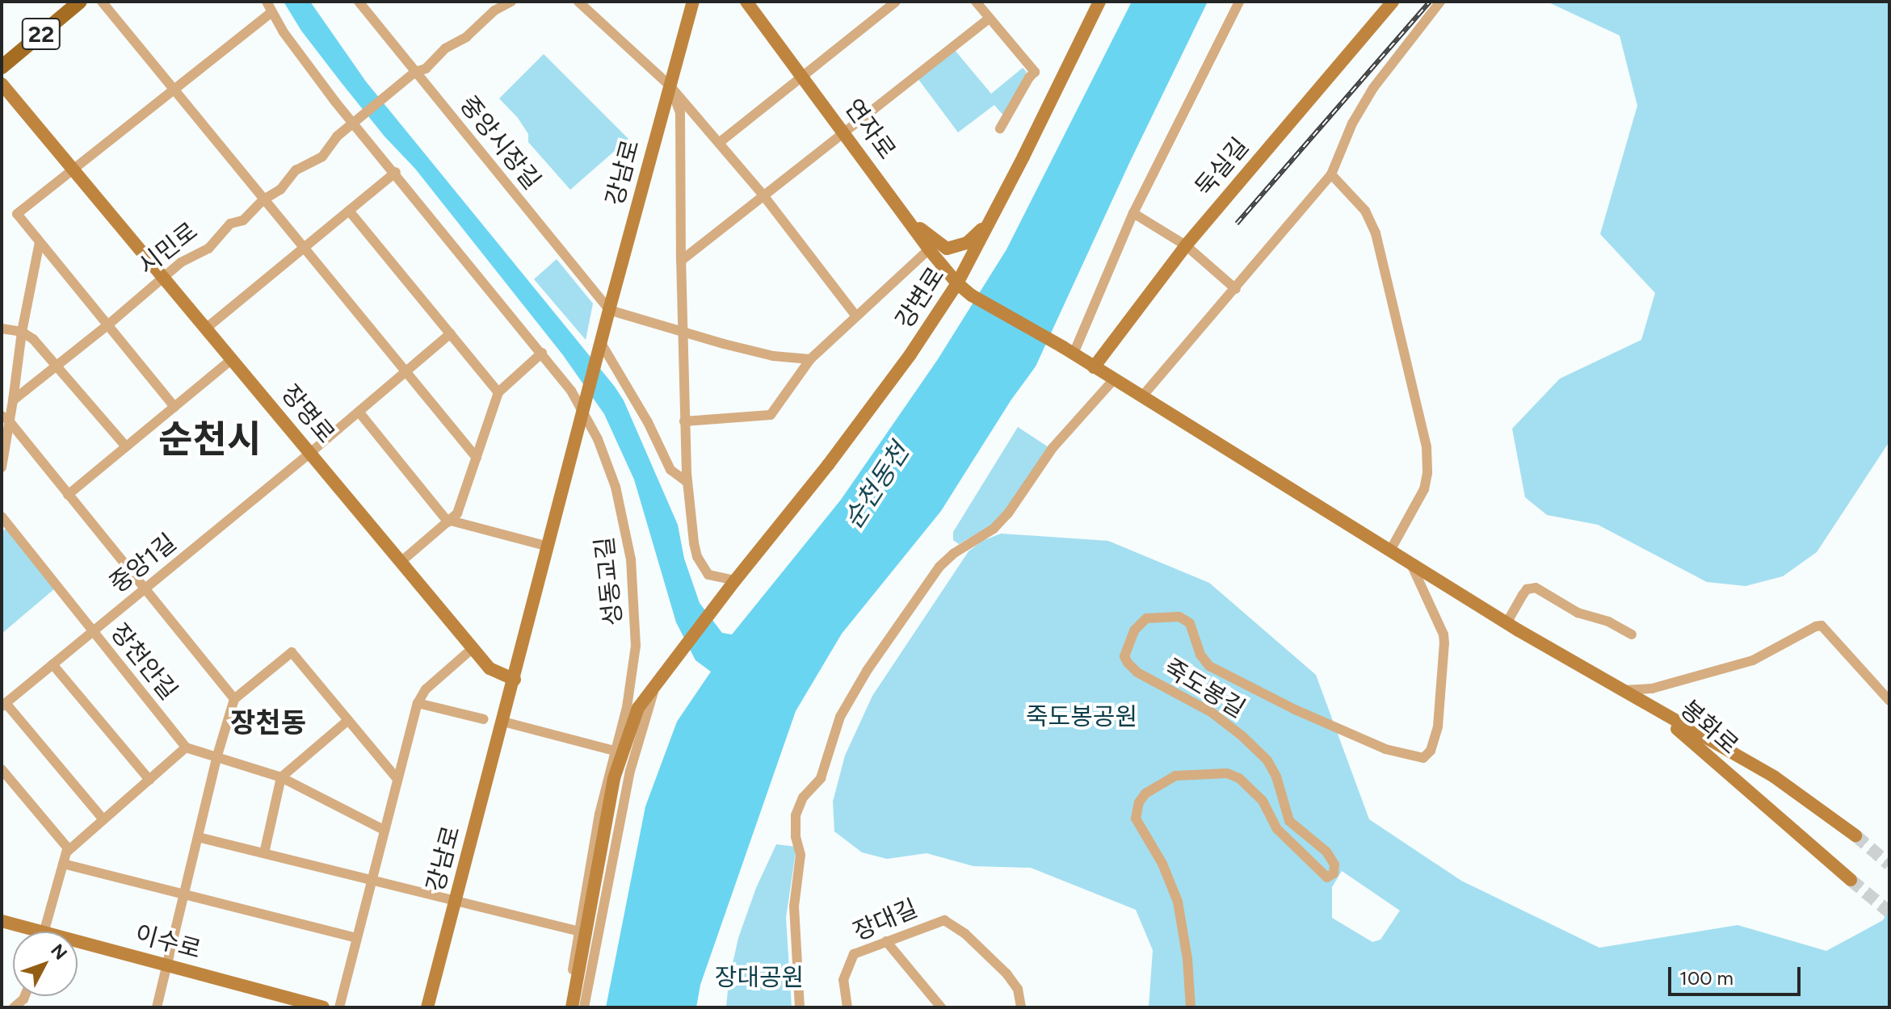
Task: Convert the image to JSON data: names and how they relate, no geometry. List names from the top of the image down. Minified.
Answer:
{"streets":{"main road":["22","연자로","둑실길","강남로","강변로","장명로","봉화로","이수로"],"street":["중앙시장길","시민로","중앙1길","성동교길","장천안길","죽도봉길","장대길"]},"crossings":[["연자로","강변로"],["중앙시장길","강남로"],["중앙시장길","시민로"],["강남로","장명로"],["강남로","성동교길"],["시민로","장명로"],["시민로","성동교길"],["장명로","중앙1길"],["중앙1길","장천안길"]],"districts":["순천시","장천동"],"water":["순천동천"],"parks":["죽도봉공원","장대공원"],"scale_bar":"100 m","north":"top right"}
